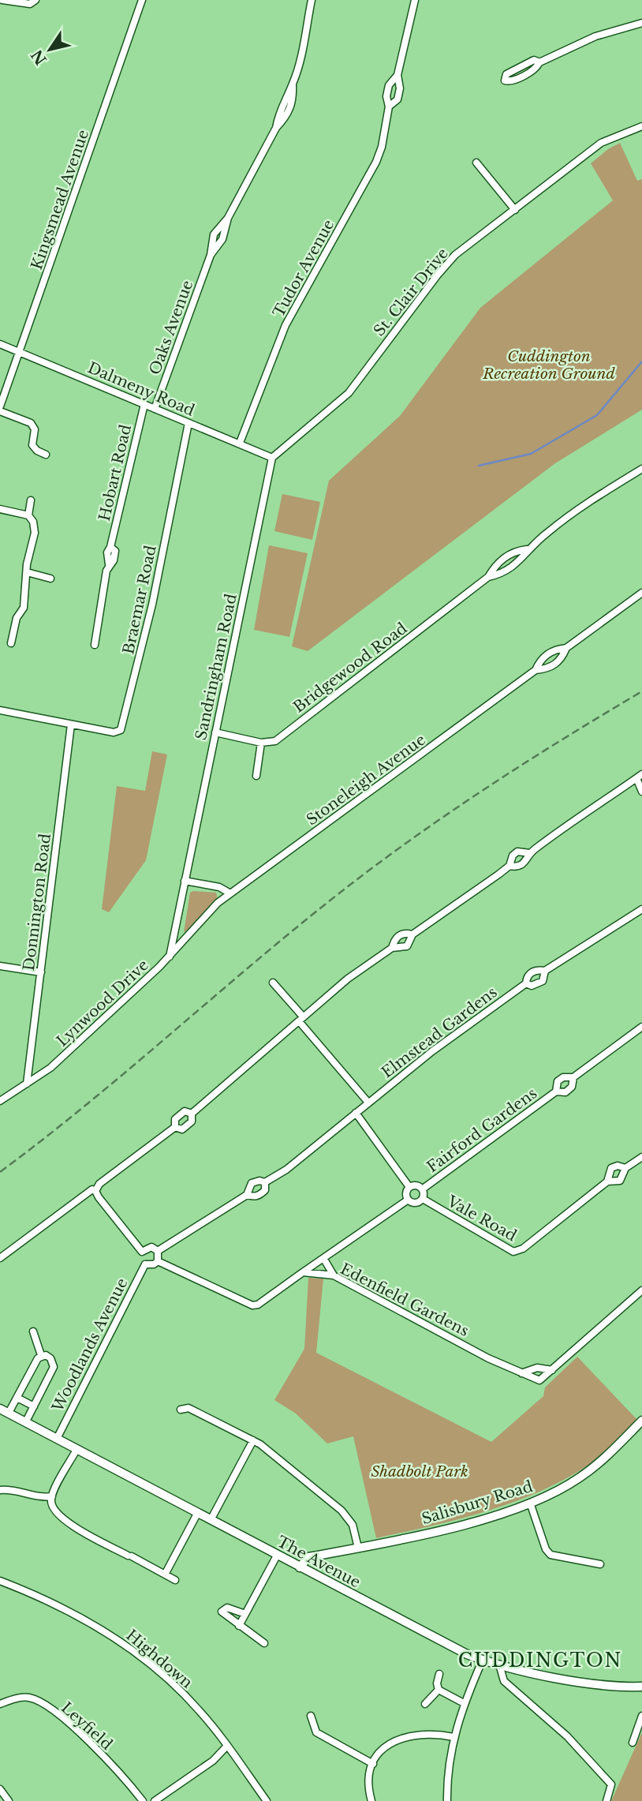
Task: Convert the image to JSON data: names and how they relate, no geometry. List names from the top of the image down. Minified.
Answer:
{"streets":{"street":["Kingsmead Avenue","Tudor Avenue","St. Clair Drive","Oaks Avenue","Dalmeny Road","Hobart Road","Braemar Road","Sandringham Road","Bridgewood Road","Stoneleigh Avenue","Donnington Road","Lynwood Drive","Elmstead Gardens","Fairford Gardens","Vale Road","Edenfield Gardens","Woodlands Avenue","Salisbury Road","The Avenue","Highdown","Leyfield"]},"crossings":[["Kingsmead Avenue","Dalmeny Road"],["Tudor Avenue","Dalmeny Road"],["St. Clair Drive","Dalmeny Road"],["St. Clair Drive","Sandringham Road"],["Oaks Avenue","Dalmeny Road"],["Dalmeny Road","Hobart Road"],["Dalmeny Road","Braemar Road"],["Dalmeny Road","Sandringham Road"],["Braemar Road","Donnington Road"],["Sandringham Road","Lynwood Drive"],["Stoneleigh Avenue","Lynwood Drive"],["Donnington Road","Lynwood Drive"],["Fairford Gardens","Vale Road"],["Woodlands Avenue","The Avenue"],["Salisbury Road","The Avenue"]],"districts":["CUDDINGTON"],"parks":["Cuddington Recreation Ground","Shadbolt Park"],"north":"bottom left"}
